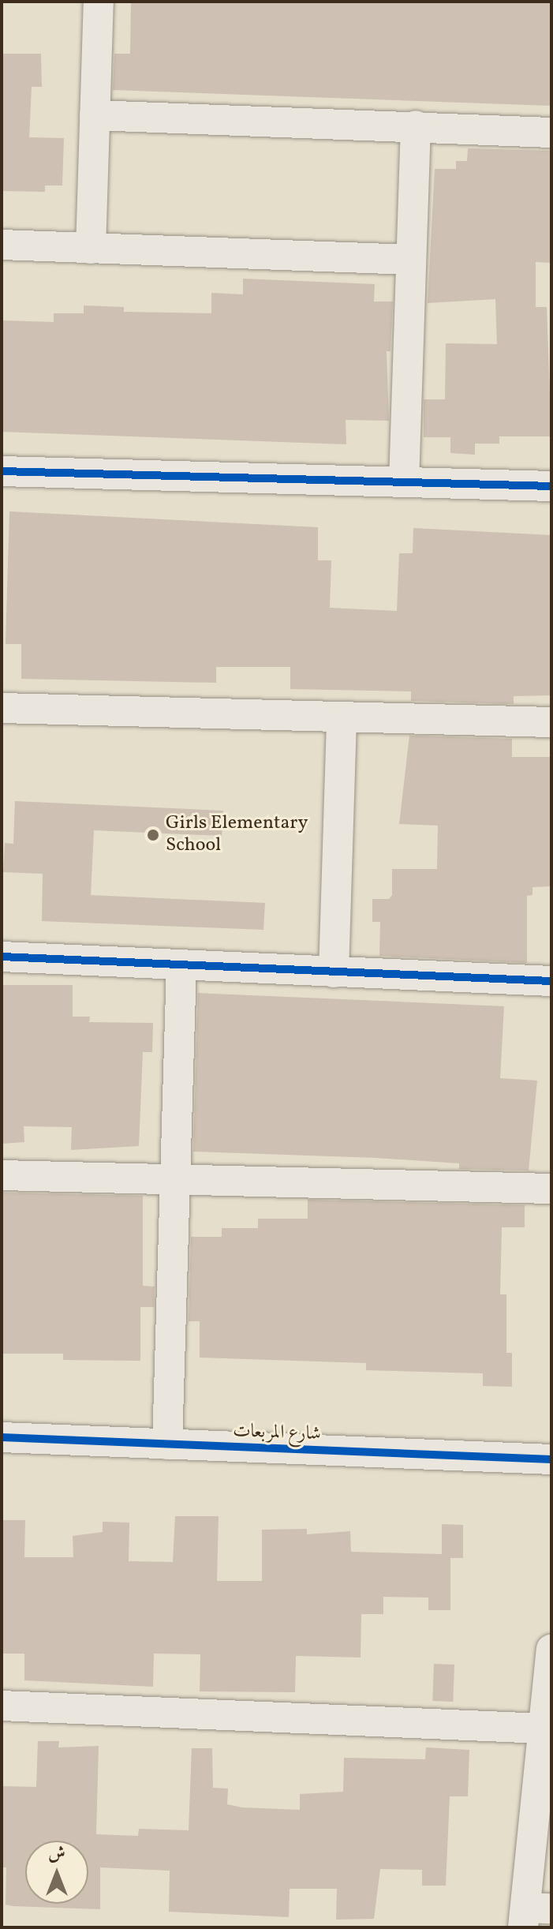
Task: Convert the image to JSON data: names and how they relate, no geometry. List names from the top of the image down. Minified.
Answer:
{"streets":{"street":["شارع المربعات"]},"places":["Girls Elementary School"],"north":"top"}
